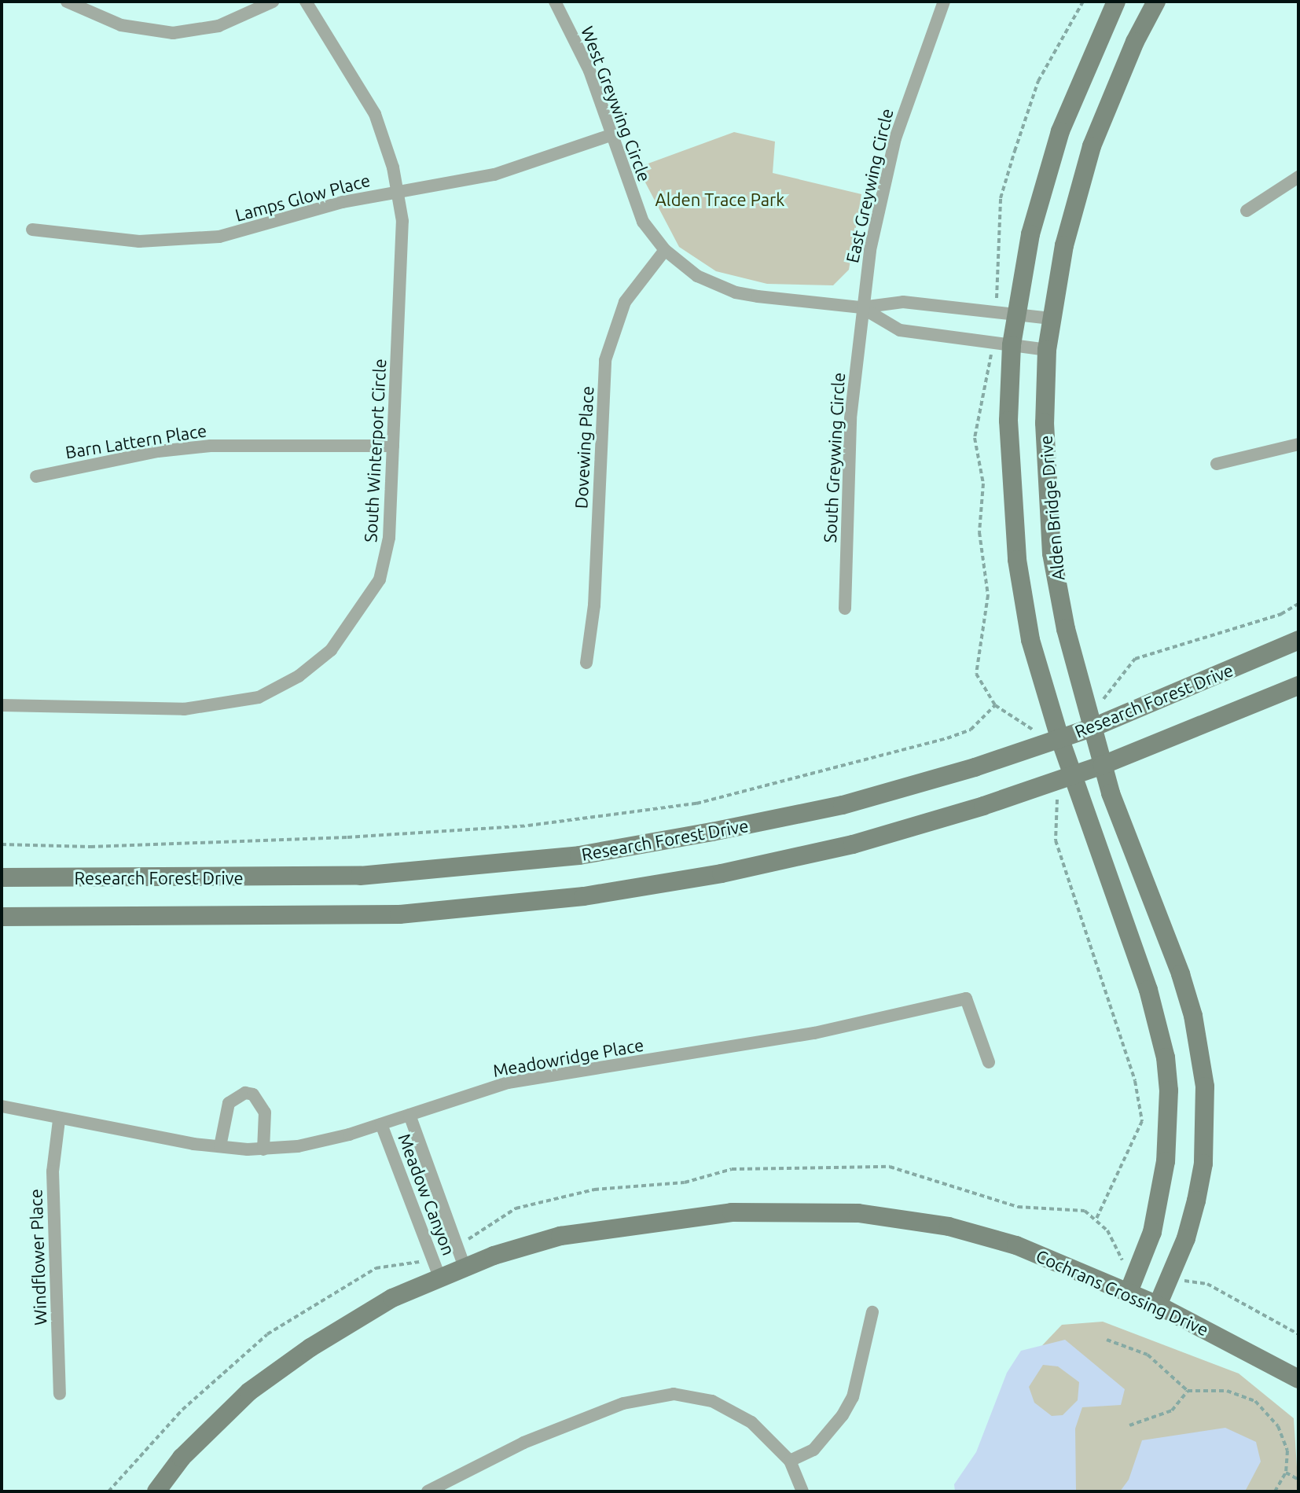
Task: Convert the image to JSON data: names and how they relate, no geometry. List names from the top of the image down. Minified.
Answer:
{"streets":{"street":["West Greywing Circle","East Greywing Circle","Lamps Glow Place","Barn Lattern Place","Dovewing Place","South Winterport Circle","South Greywing Circle","Alden Bridge Drive","Research Forest Drive","Meadowridge Place","Meadow Canyon","Windflower Place","Cochrans Crossing Drive"]},"crossings":[["West Greywing Circle","Lamps Glow Place"],["West Greywing Circle","Dovewing Place"],["East Greywing Circle","South Greywing Circle"],["Lamps Glow Place","South Winterport Circle"],["Barn Lattern Place","South Winterport Circle"],["Alden Bridge Drive","Research Forest Drive"],["Alden Bridge Drive","Cochrans Crossing Drive"],["Meadowridge Place","Meadow Canyon"],["Meadowridge Place","Windflower Place"],["Meadow Canyon","Cochrans Crossing Drive"]],"parks":["Alden Trace Park"]}
